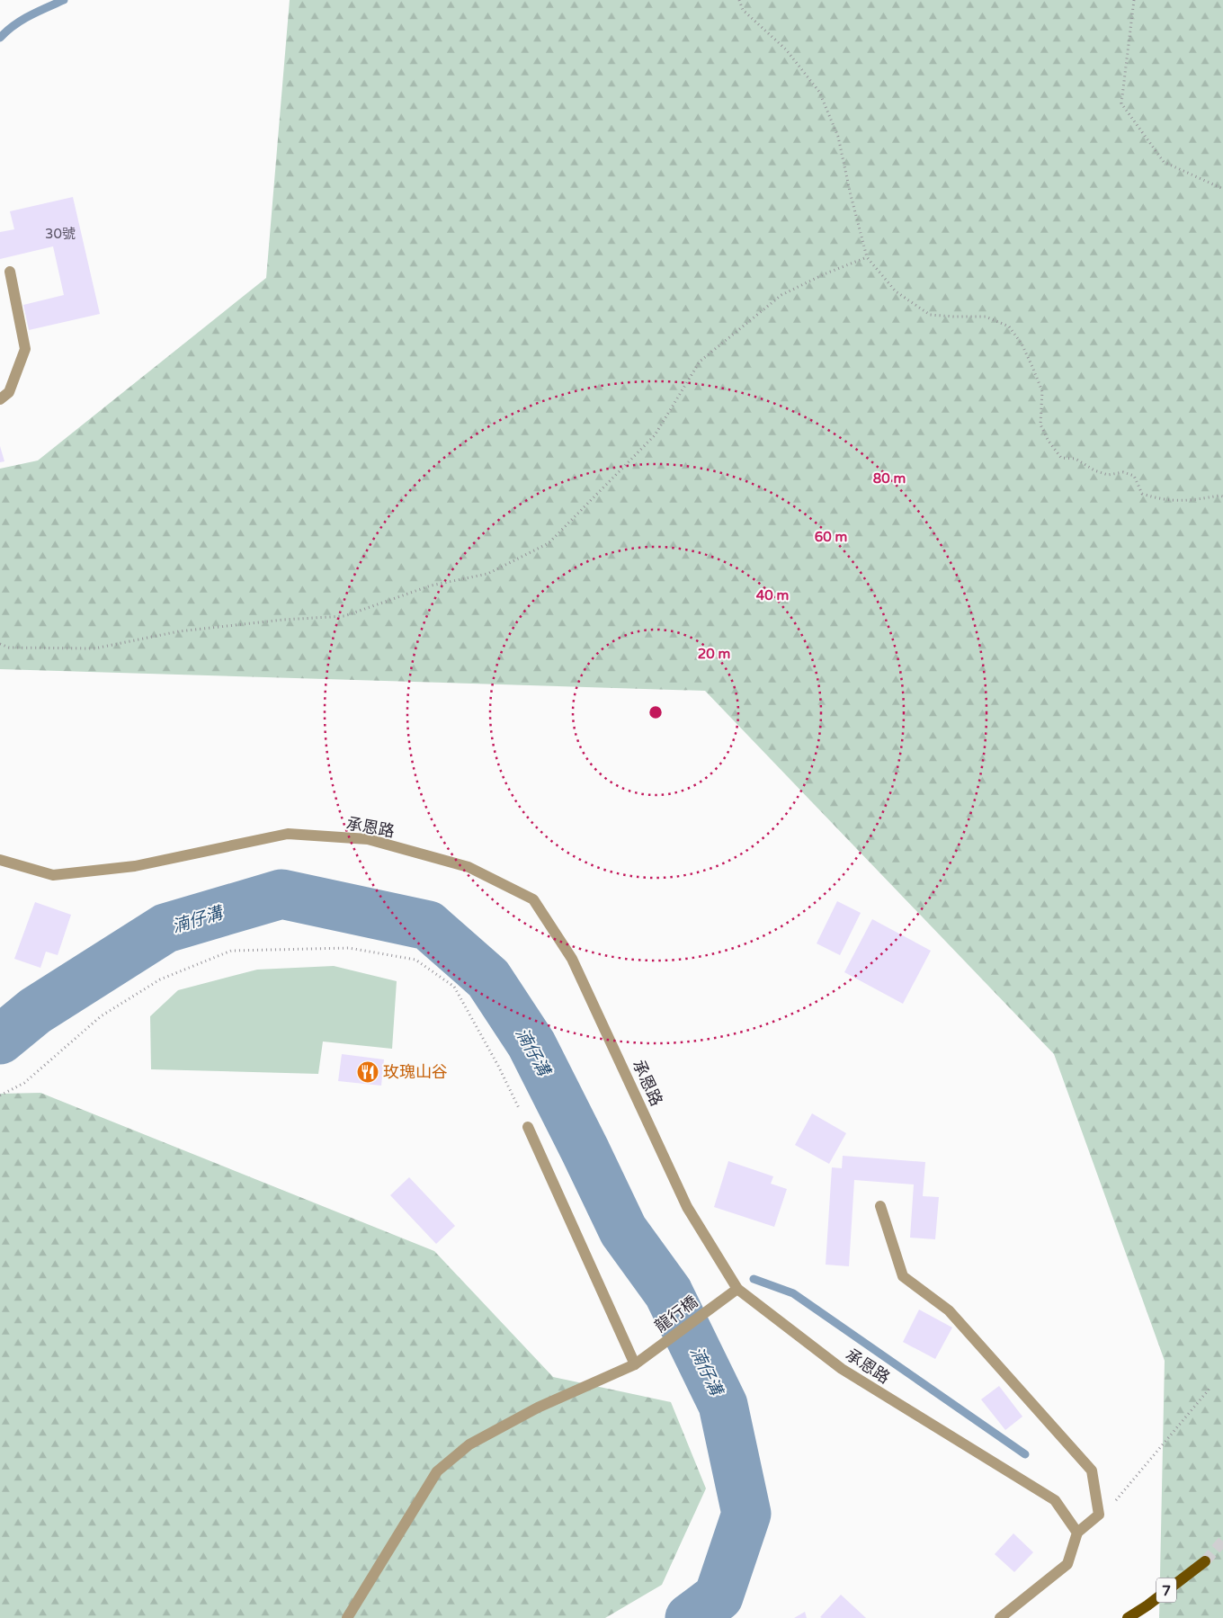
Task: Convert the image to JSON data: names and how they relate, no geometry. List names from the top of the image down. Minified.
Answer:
{"streets":{"main road":["7"],"street":["承恩路","龍行橋"]},"crossings":[["承恩路","龍行橋"]],"water":["湳仔溝"],"places":{"restaurant":["玫瑰山谷"]},"house_numbers":["30號"],"rings":["80 m","60 m","40 m","20 m"]}
